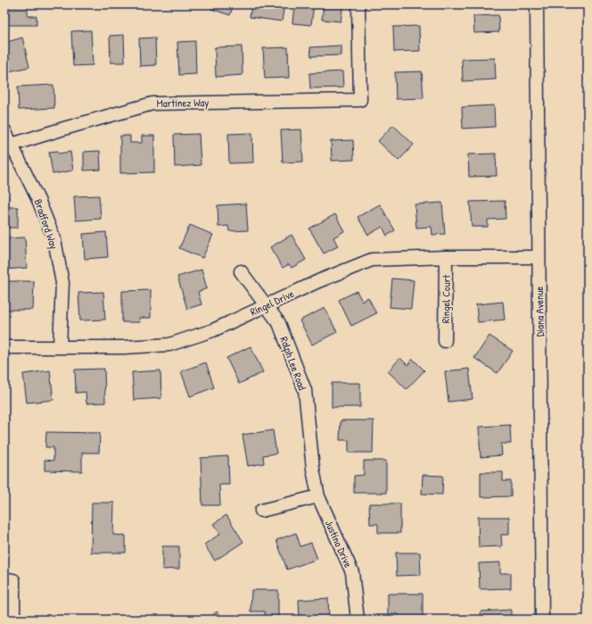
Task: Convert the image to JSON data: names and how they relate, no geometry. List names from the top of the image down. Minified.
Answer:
{"streets":{"street":["Martinez Way","Bradford Way","Ringel Court","Ringel Drive","Diana Avenue","Ralph Lee Road","Justino Drive"]},"crossings":[["Martinez Way","Bradford Way"],["Bradford Way","Ringel Drive"],["Ringel Court","Ringel Drive"],["Ringel Drive","Diana Avenue"],["Ringel Drive","Ralph Lee Road"],["Ralph Lee Road","Justino Drive"]]}
